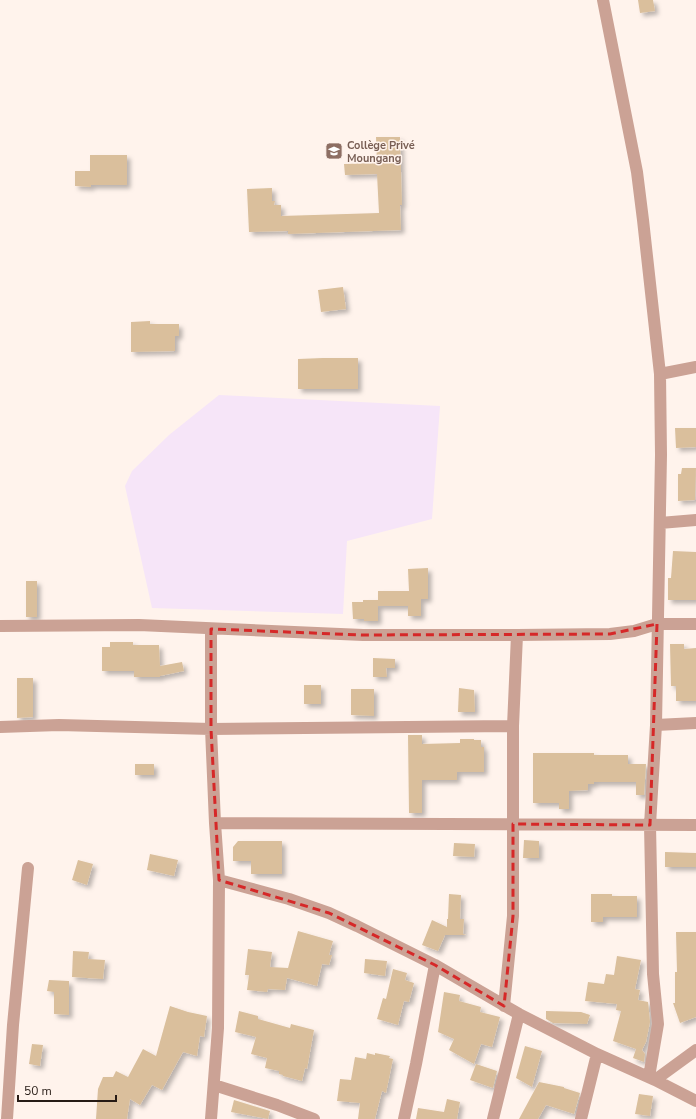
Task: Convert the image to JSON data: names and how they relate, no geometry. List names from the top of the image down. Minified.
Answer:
{"places":{"school or university":["Collège Privé Moungang"]},"scale_bar":"50 m"}
